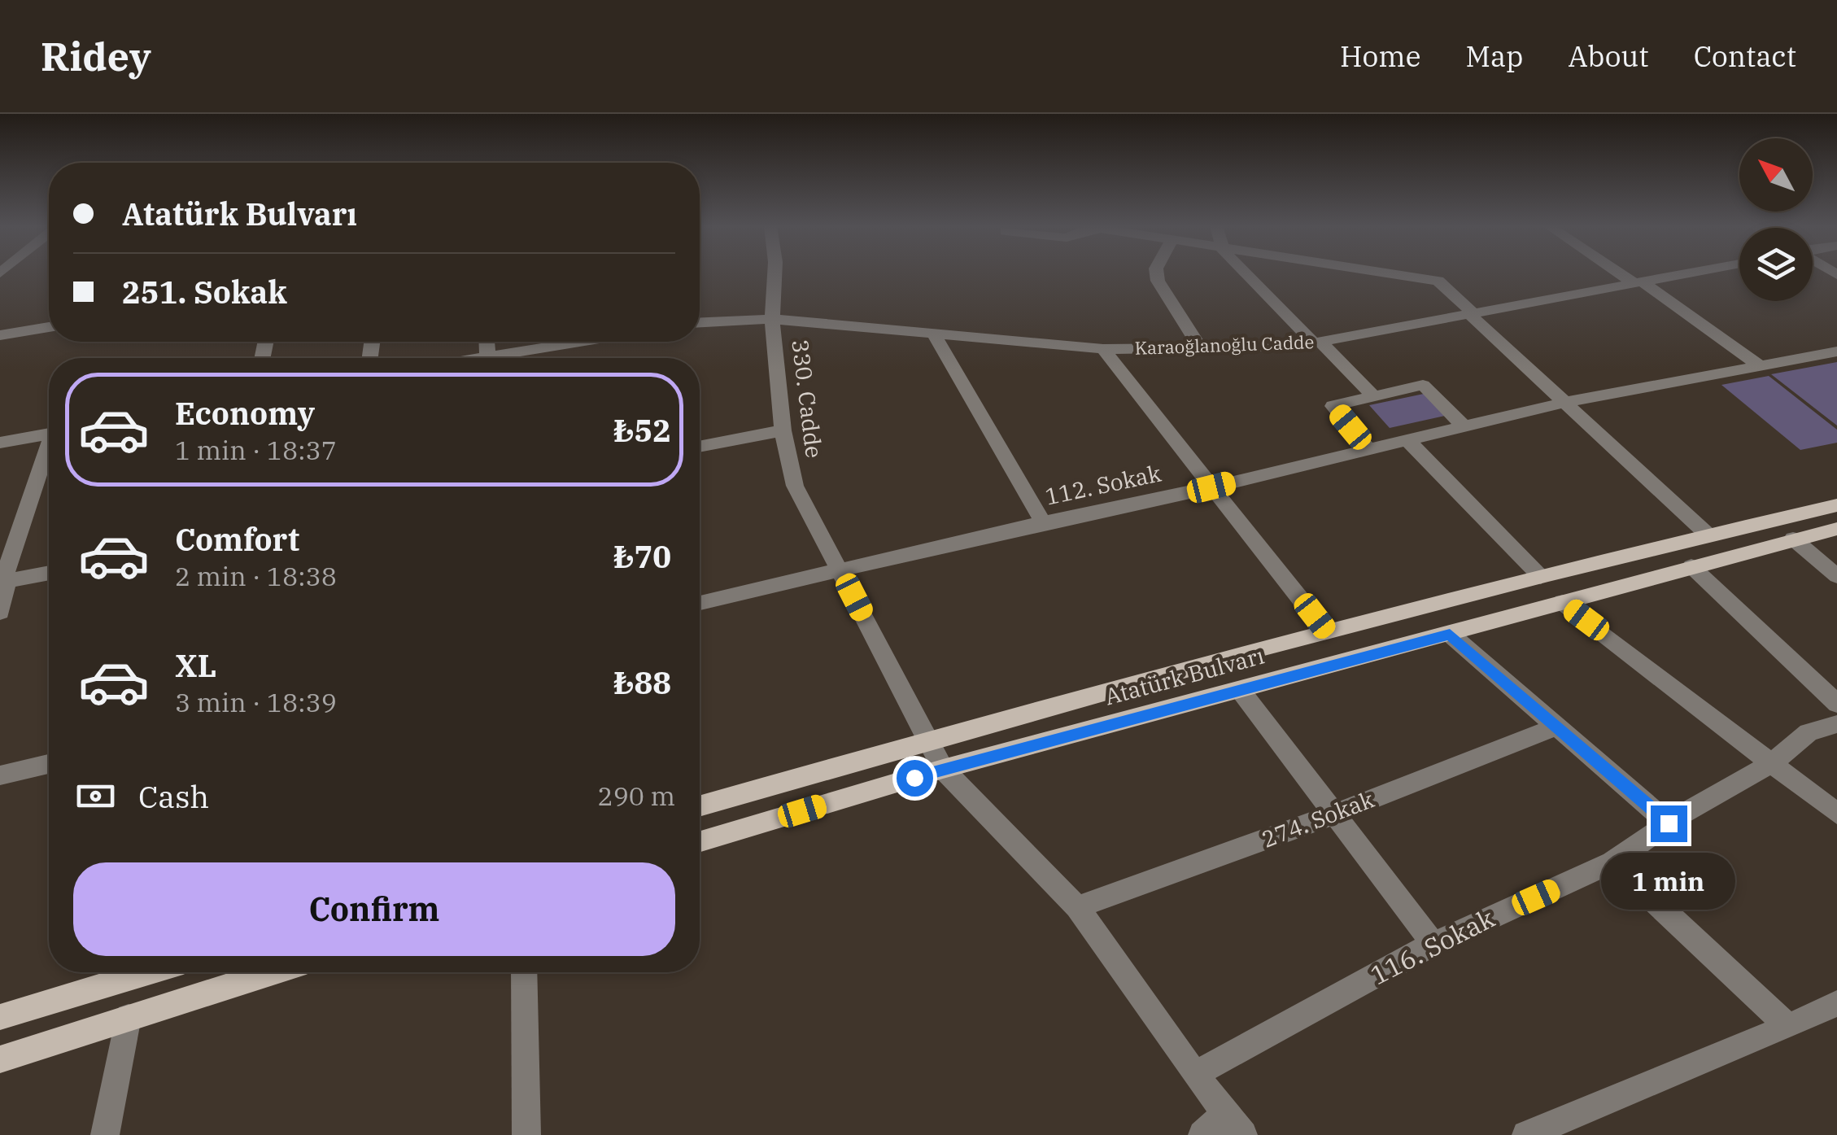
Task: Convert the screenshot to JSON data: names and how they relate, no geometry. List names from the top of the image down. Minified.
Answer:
{"streets":{"main road":["Atatürk Bulvarı"],"street":["Karaoğlanoğlu Cadde","330. Cadde","112. Sokak","274. Sokak","116. Sokak"]},"crossings":[["Karaoğlanoğlu Cadde","330. Cadde"],["330. Cadde","112. Sokak"],["330. Cadde","Atatürk Bulvarı"],["330. Cadde","274. Sokak"],["330. Cadde","116. Sokak"]],"north":"top left","page":{"header":"Ridey","nav":["Home","Map","About","Contact"],"banner":["Atatürk Bulvarı","251. Sokak"],"list":[{"name":"Economy","note":"1 min · 18:37","value":"₺52"},{"name":"Comfort","note":"2 min · 18:38","value":"₺70"},{"name":"XL","note":"3 min · 18:39","value":"₺88"}],"pay":["Cash","290 m"],"buttons":"Confirm","bubble":"1 min"}}
